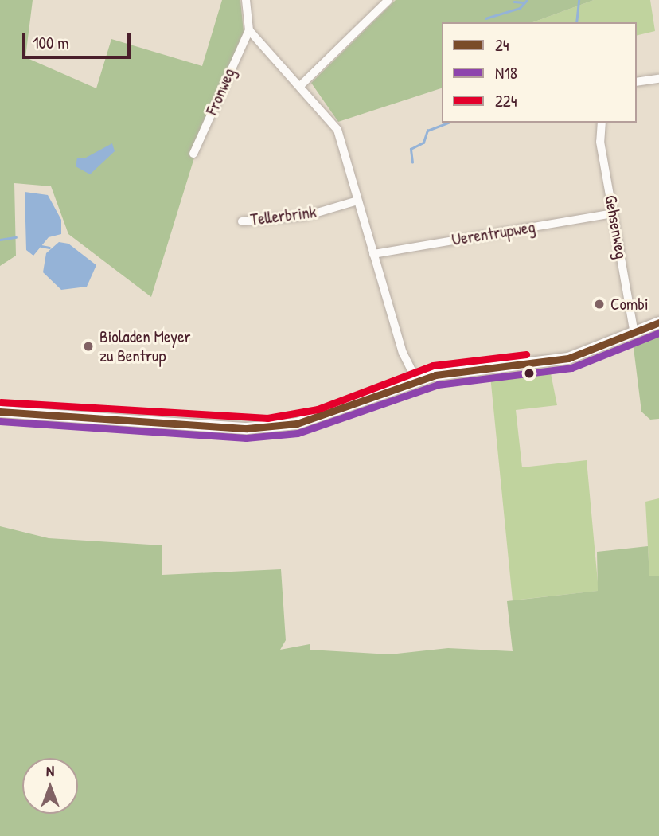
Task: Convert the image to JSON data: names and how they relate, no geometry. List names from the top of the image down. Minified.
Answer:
{"streets":{"street":["Fronweg","Tellerbrink","Gehsenweg","Uerentrupweg"]},"crossings":[["Gehsenweg","Uerentrupweg"]],"places":["Combi","Bioladen Meyer zu Bentrup"],"lines":["transit line 24","transit line N18","transit line 224"],"legend":["24","N18","224"],"scale_bar":"100 m","north":"top"}
